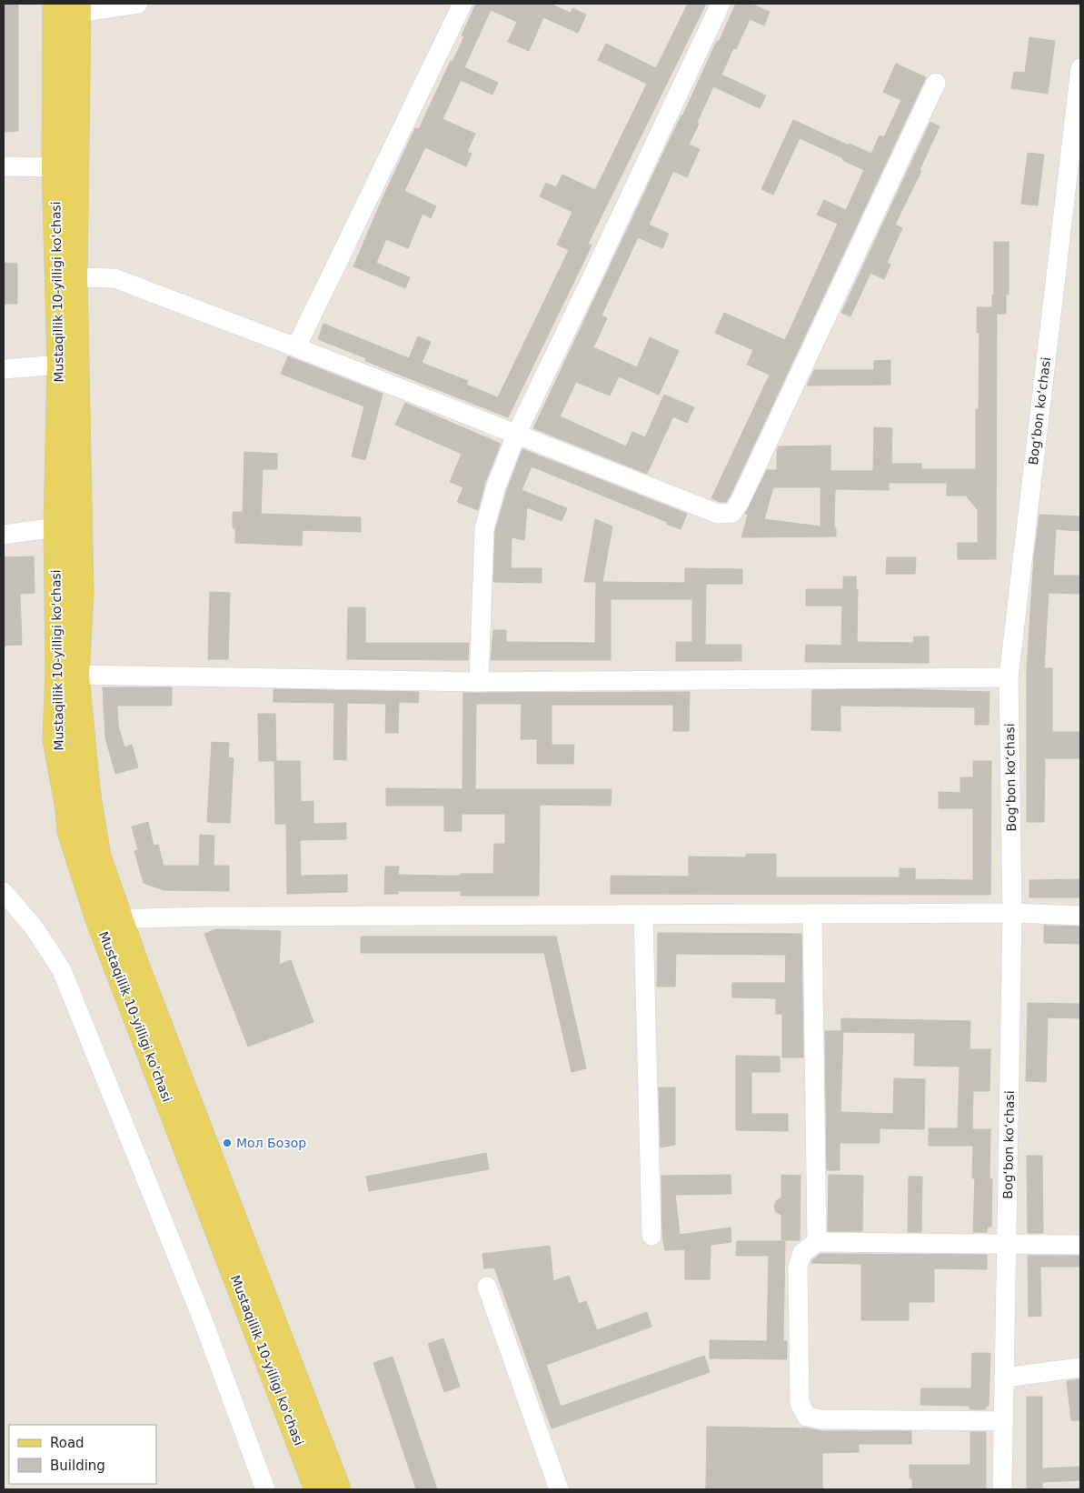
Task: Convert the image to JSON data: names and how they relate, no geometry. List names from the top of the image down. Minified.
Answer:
{"streets":{"main road":["Mustaqillik 10-yilligi ko'chasi"],"street":["Bogʻbon koʻchasi"]},"places":["Мол Бозор"],"legend":["Road","Building"]}
